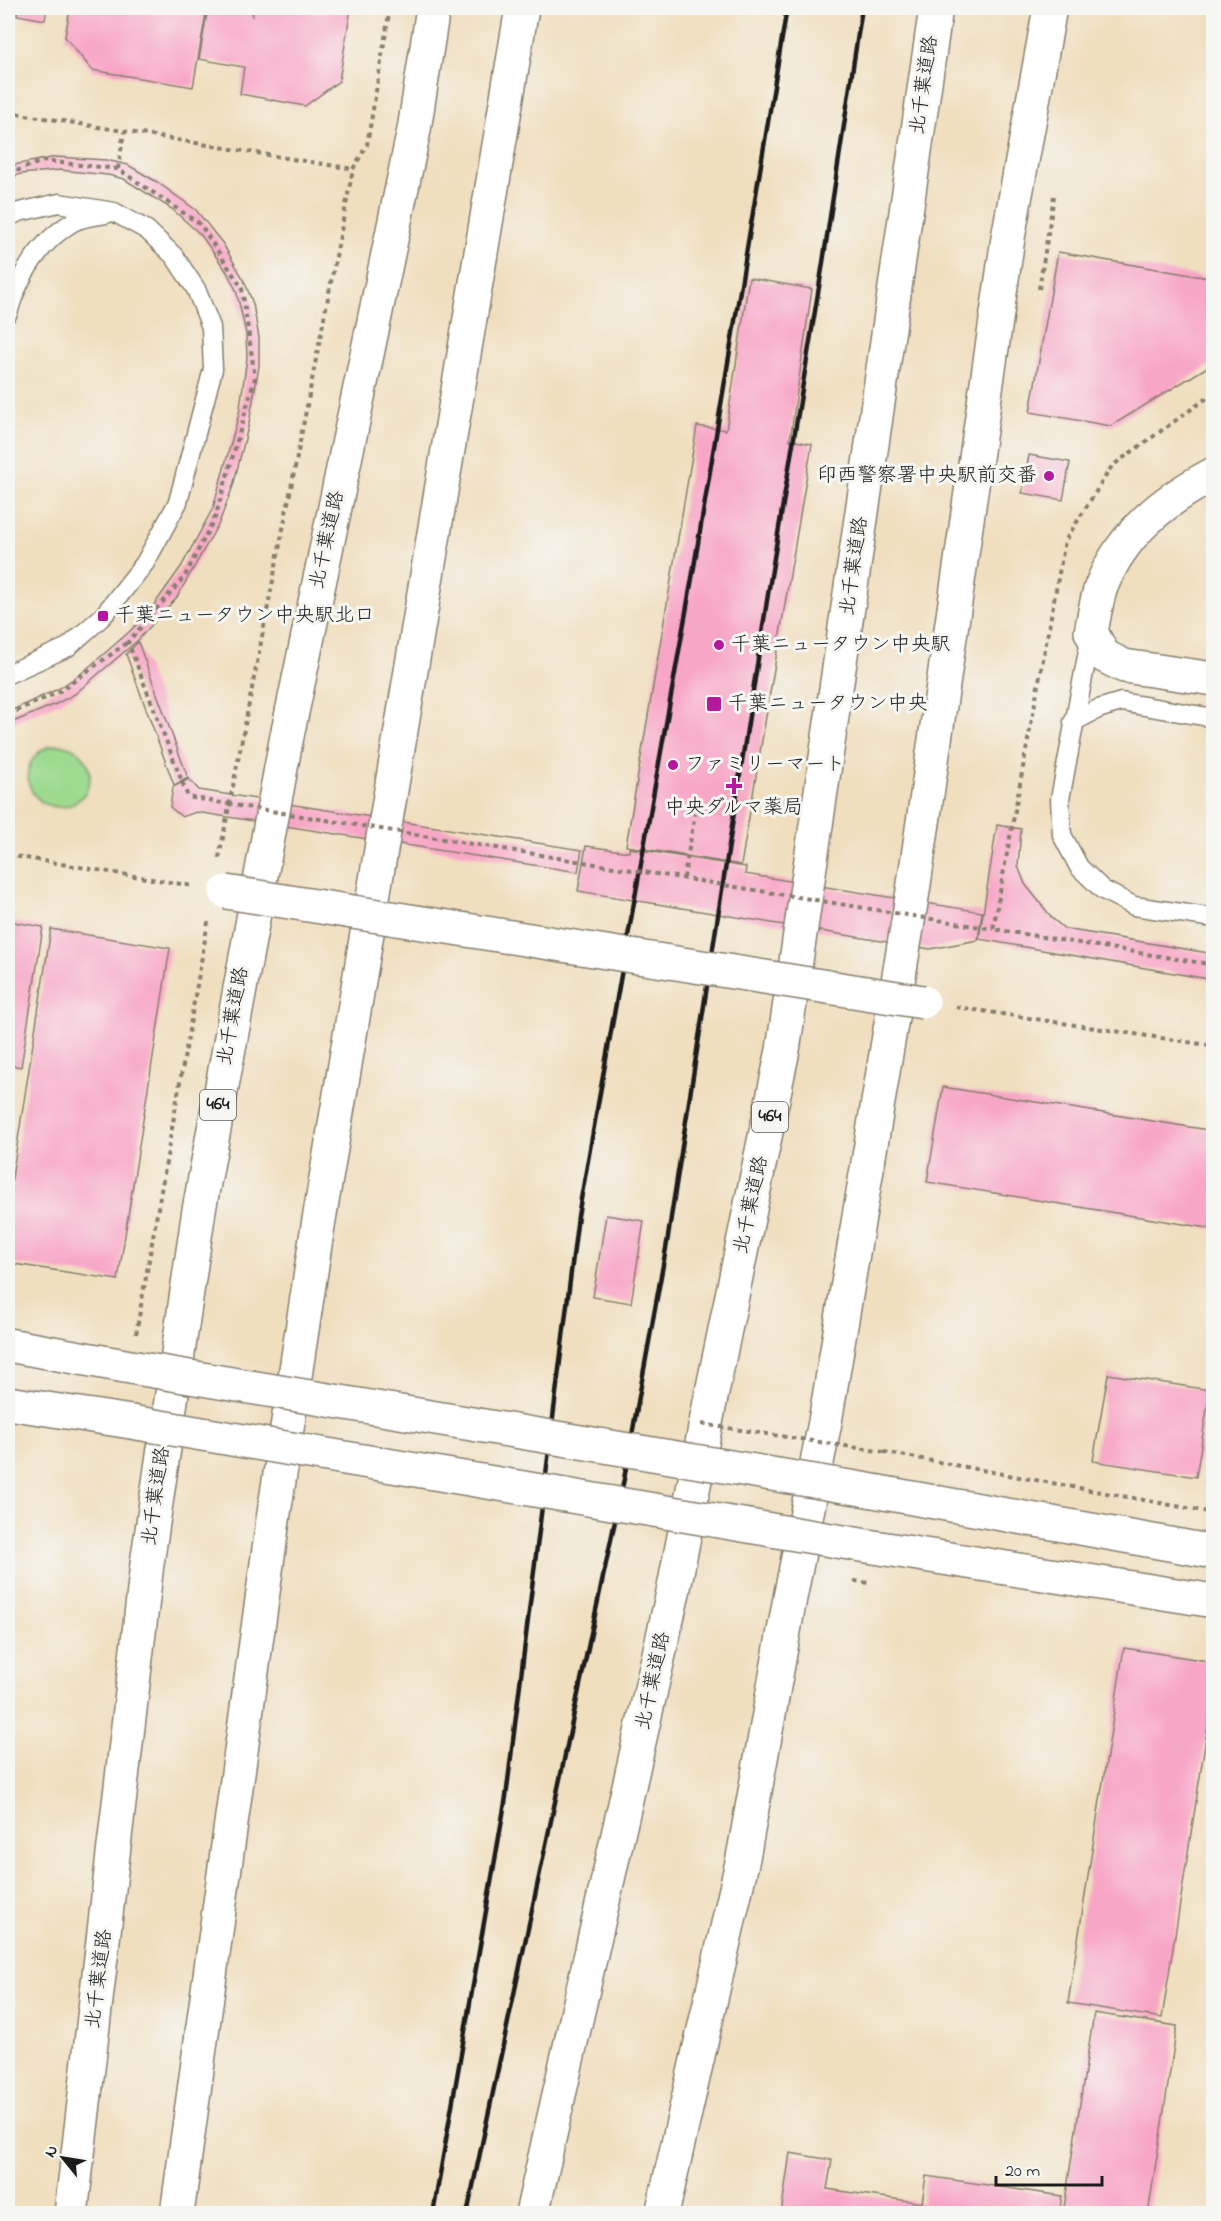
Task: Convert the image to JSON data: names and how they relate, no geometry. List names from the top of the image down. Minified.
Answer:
{"streets":{"main road":["北千葉道路","464"]},"places":{"other":["印西警察署中央駅前交番","千葉ニュータウン中央駅","ファミリーマート"],"transit":["千葉ニュータウン中央駅北口","千葉ニュータウン中央"],"health":["中央ダルマ薬局"]},"scale_bar":"20 m","north":"top left"}
